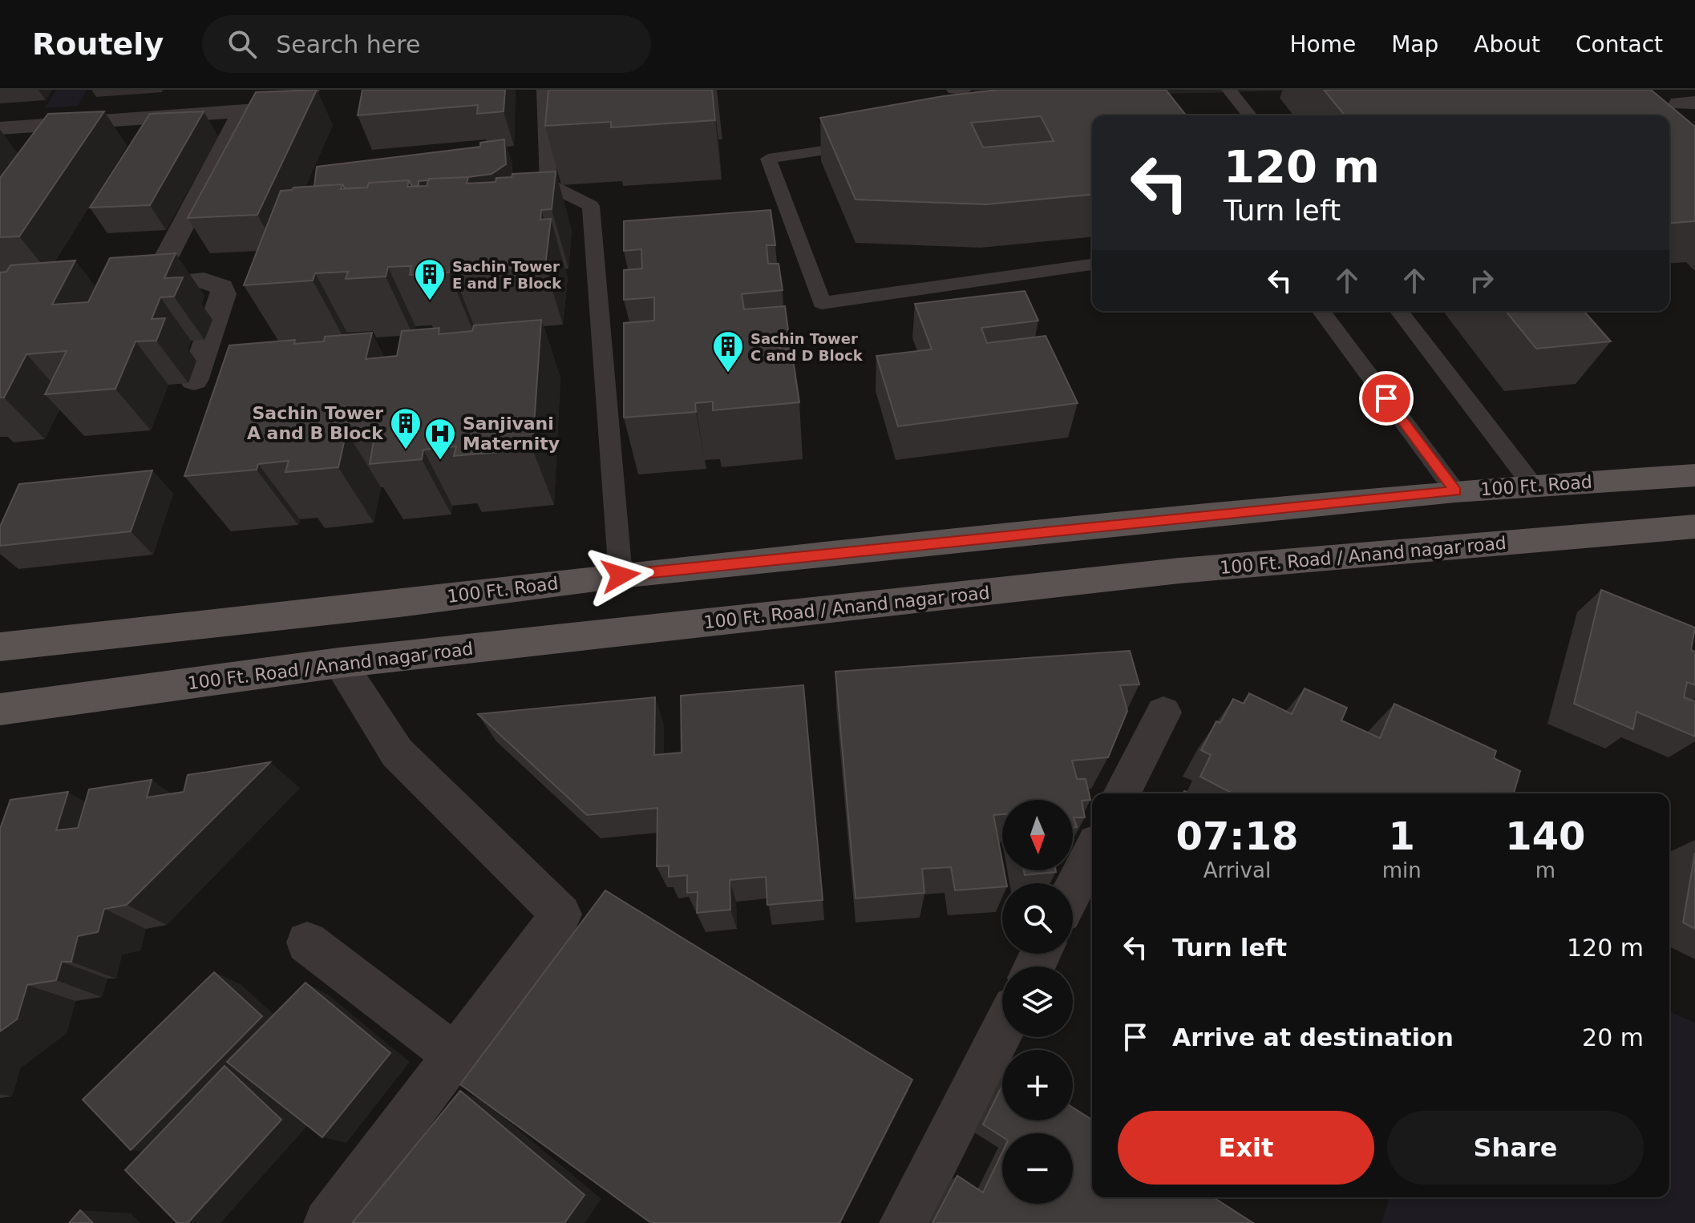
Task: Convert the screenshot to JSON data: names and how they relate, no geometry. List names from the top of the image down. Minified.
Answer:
{"streets":{"main road":["100 Ft. Road","100 Ft. Road / Anand nagar road"]},"places":{"building":["Sachin Tower E and F Block","Sachin Tower C and D Block","Sachin Tower A and B Block"],"hospital":["Sanjivani Maternity"]},"north":"bottom","page":{"header":"Routely","search":"Search here","nav":["Home","Map","About","Contact"],"turn":["120 m","Turn left"],"eta":["07:18","Arrival","1","min","140","m"],"map_buttons":["+","−"],"list":[{"name":"Turn left","value":"120 m"},{"name":"Arrive at destination","value":"20 m"}],"buttons":["Exit","Share"]}}
